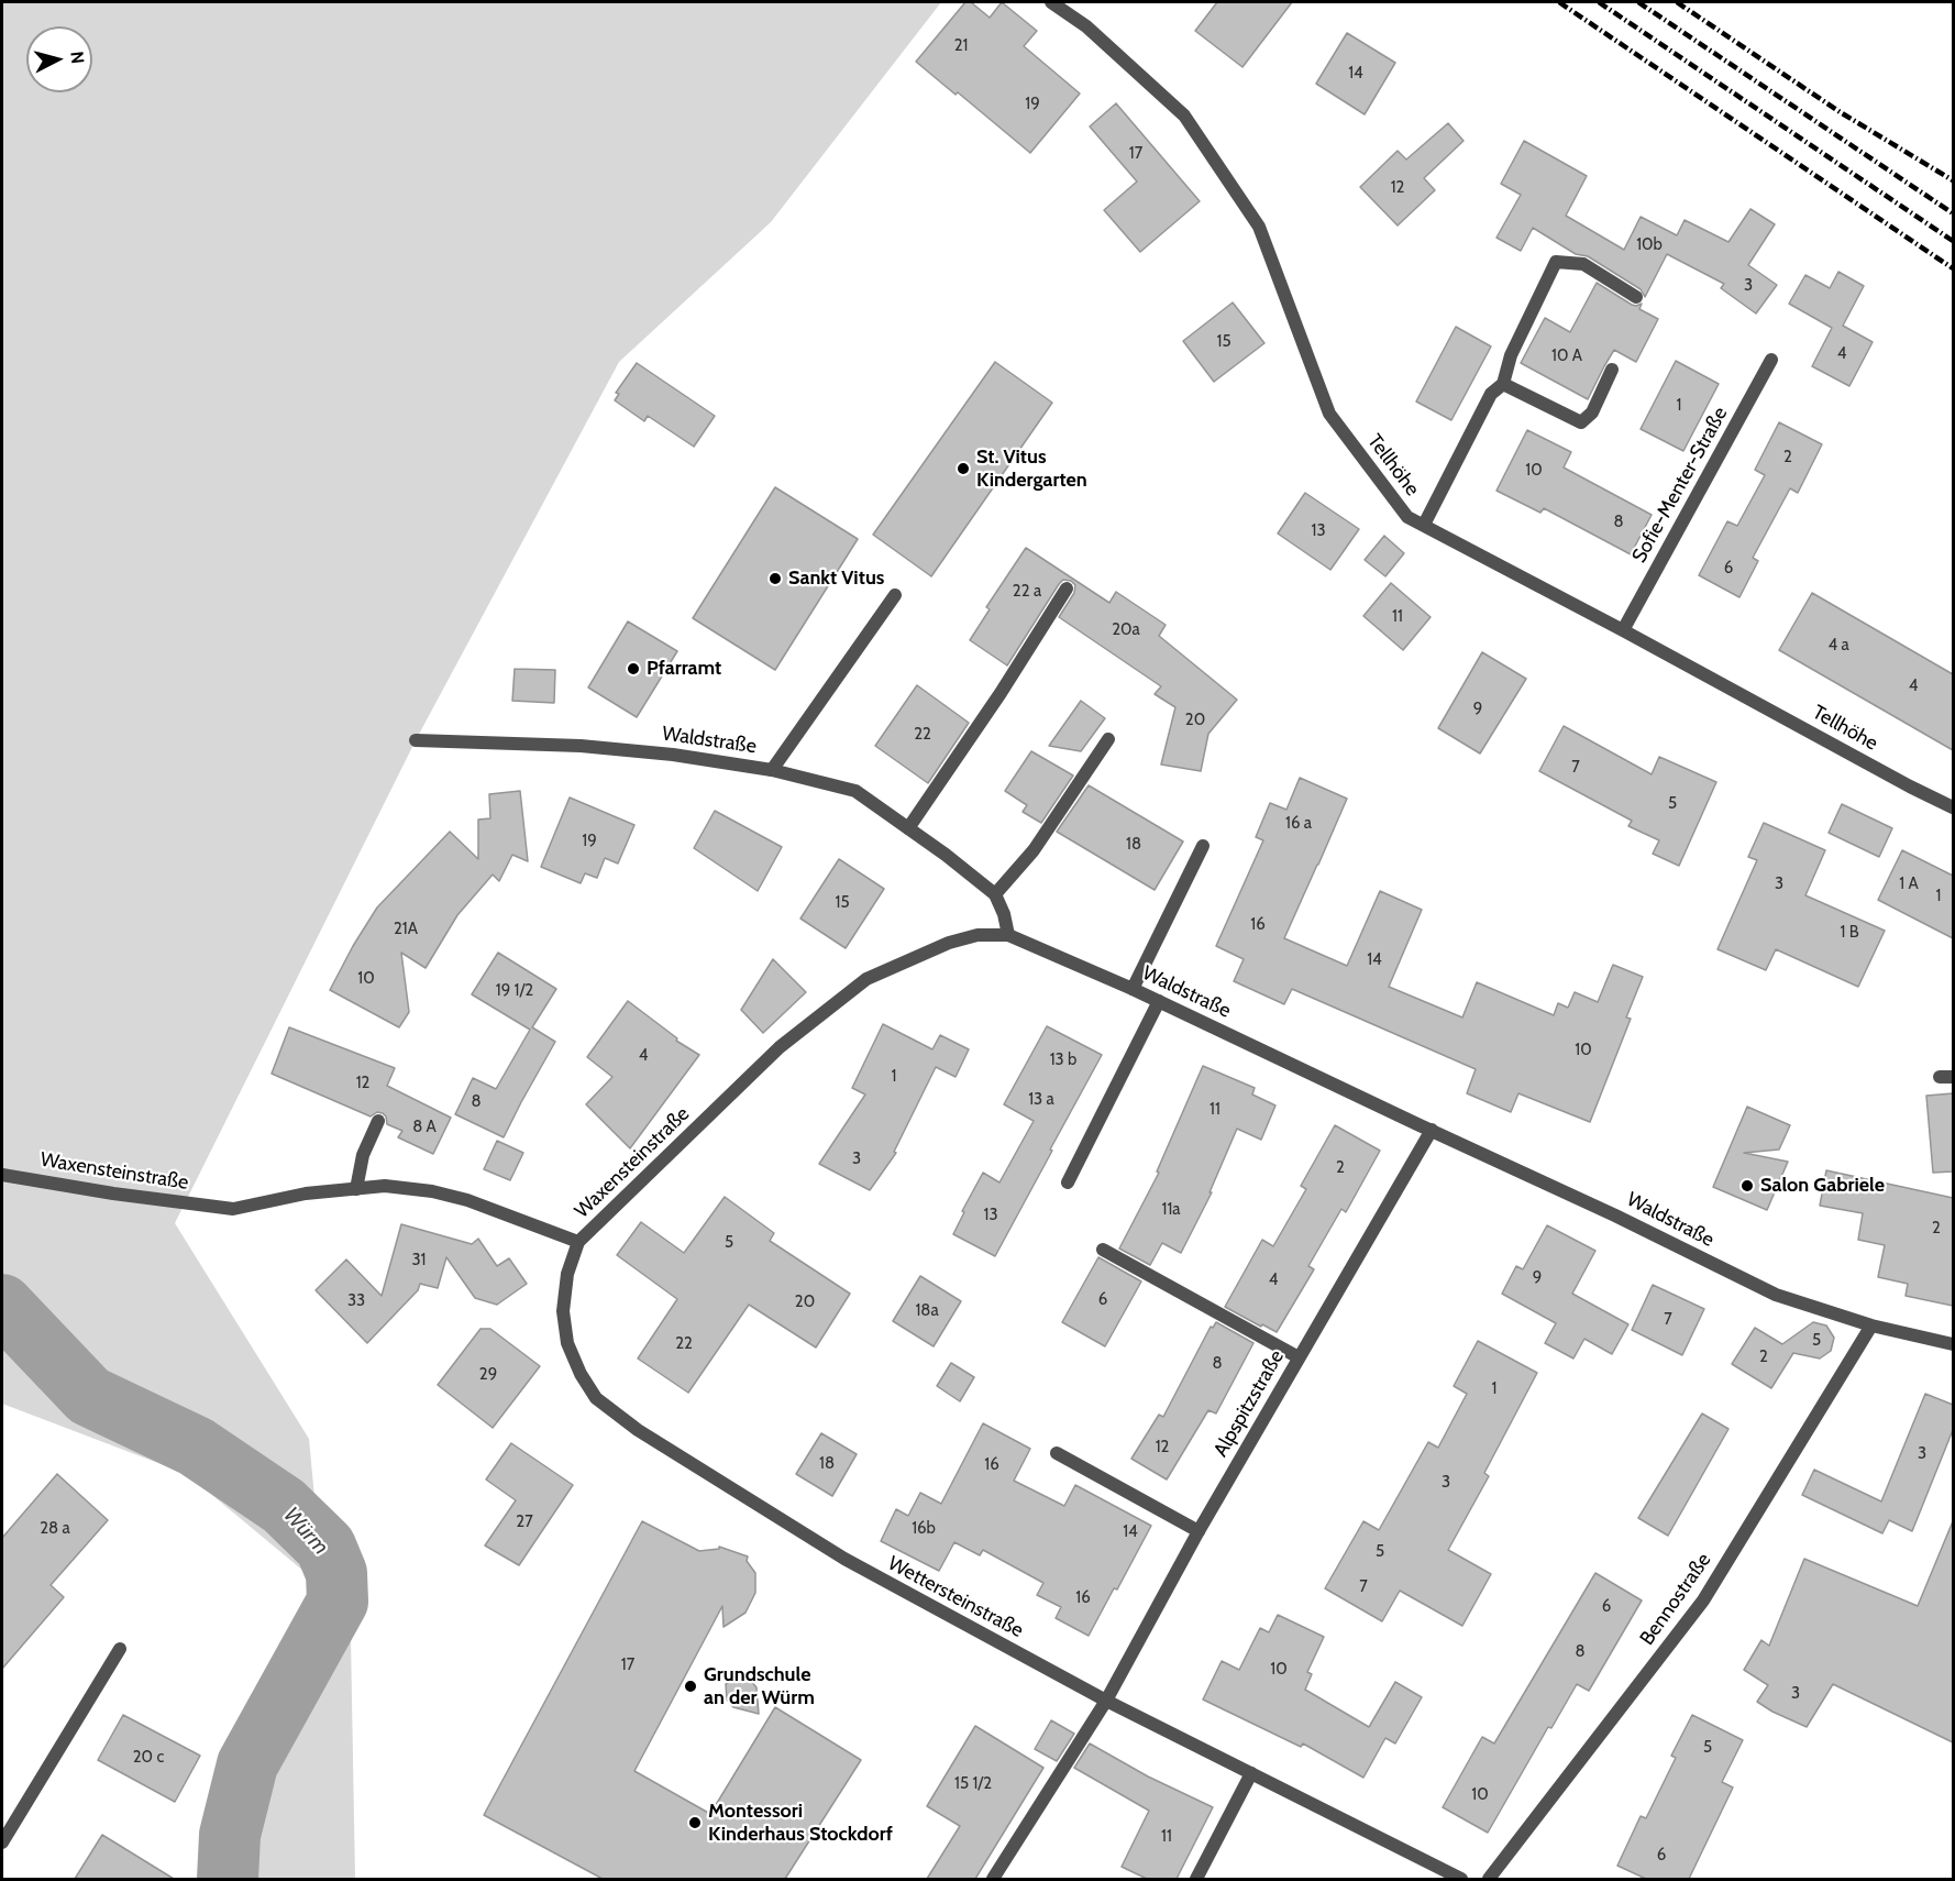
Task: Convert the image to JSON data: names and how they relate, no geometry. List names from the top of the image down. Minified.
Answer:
{"streets":{"street":["Tellhöhe","Sofie-Menter-Straße","Waldstraße","Waxensteinstraße","Alpspitzstraße","Wettersteinstraße","Bennostraße"]},"crossings":[["Tellhöhe","Sofie-Menter-Straße"],["Waldstraße","Waxensteinstraße"],["Waldstraße","Alpspitzstraße"],["Waldstraße","Bennostraße"],["Waxensteinstraße","Wettersteinstraße"],["Alpspitzstraße","Wettersteinstraße"]],"water":["Würm"],"places":["St. Vitus Kindergarten","Sankt Vitus","Pfarramt","Salon Gabriele","Grundschule an der Würm","Montessori Kinderhaus Stockdorf"],"house_numbers":["21","14","19","17","12","10b","3","15","4","10 A","1","2","10","8","13","6","22 a","11","20a","4 a","4","9","20","22","7","5","16 a","19","18","3","1 A","1","15","16","21A","1 B","14","10","19 1/2","10","4","13 b","1","12","13 a","8","11","8 A","3","2","11a","13","2","5","31","9","4","6","33","20","18a","7","5","22","2","8","29","1","12","3","18","16","3","27","28 a","16b","14","5","7","16","6","8","17","10","3","5","20 c","15 1/2","10","11","6"],"north":"right"}
